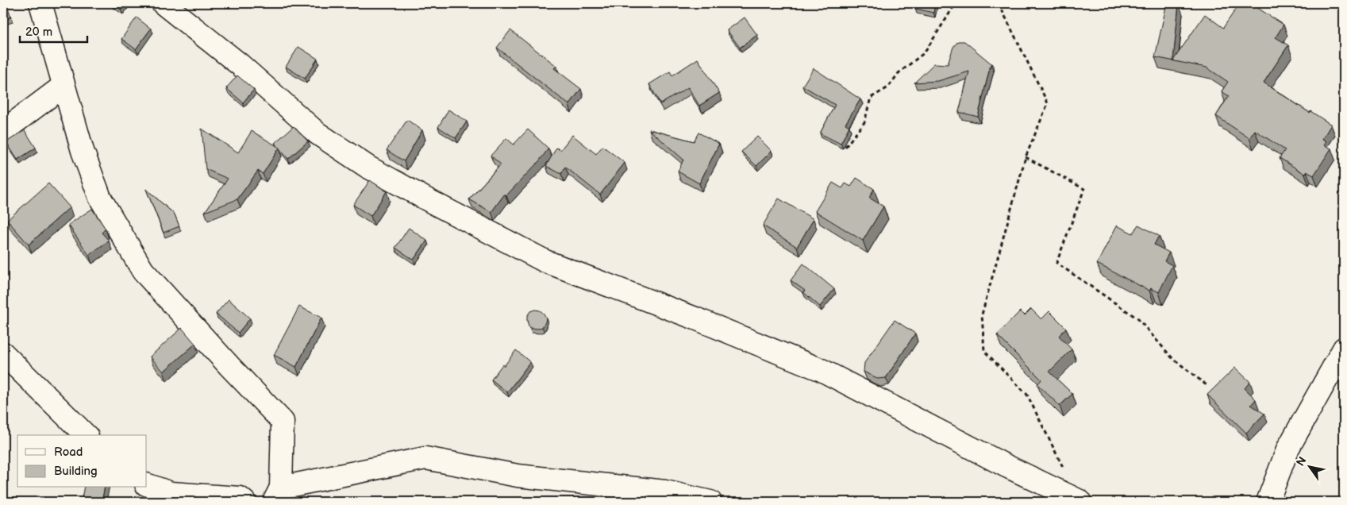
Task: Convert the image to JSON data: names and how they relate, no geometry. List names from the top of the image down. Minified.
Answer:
{"legend":["Road","Building"],"scale_bar":"20 m","north":"top left"}
